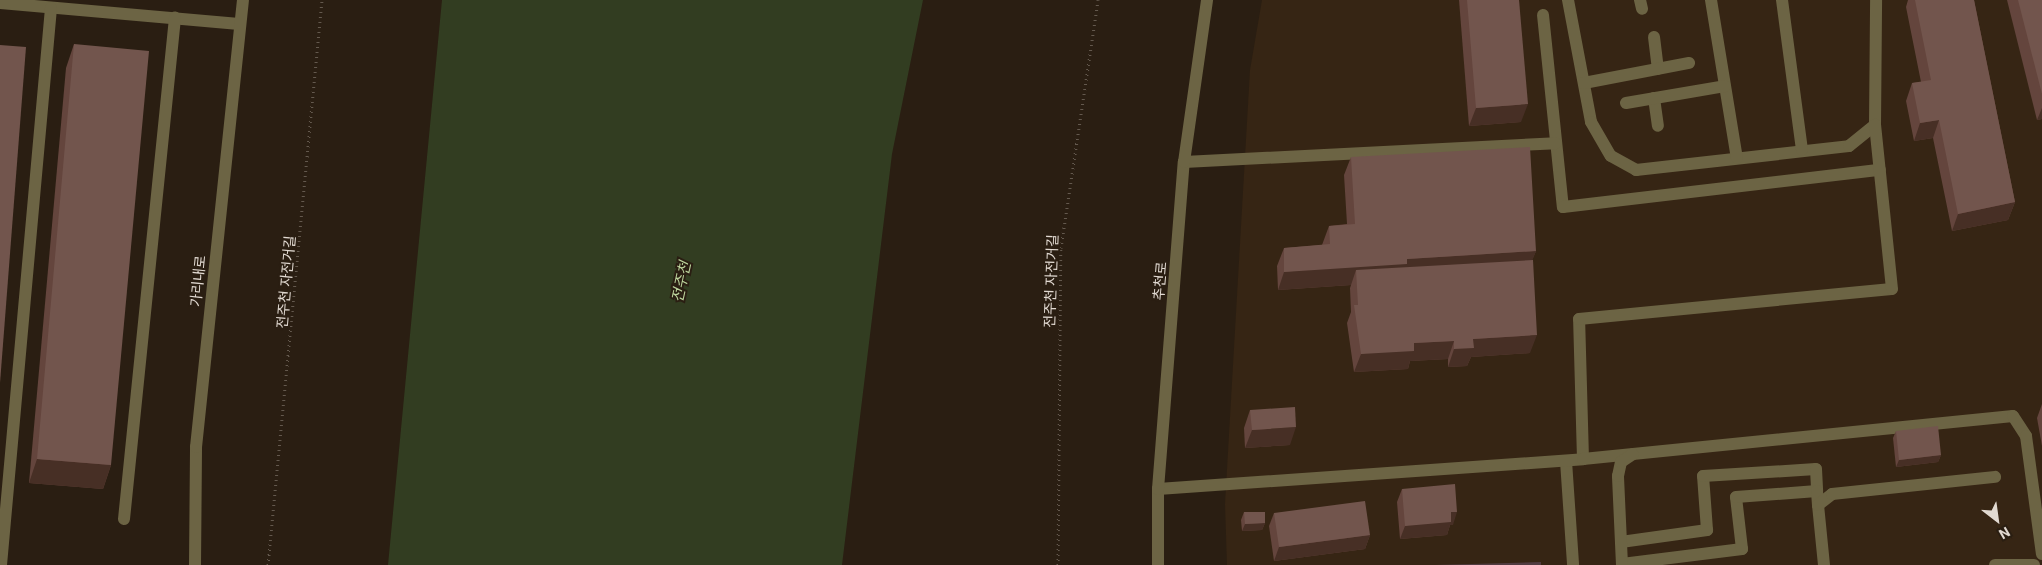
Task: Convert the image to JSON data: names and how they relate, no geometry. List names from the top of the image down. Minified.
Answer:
{"streets":{"street":["가리내로","추천로"],"path":["전주천 자전거길"]},"water":["전주천"],"north":"bottom right"}
